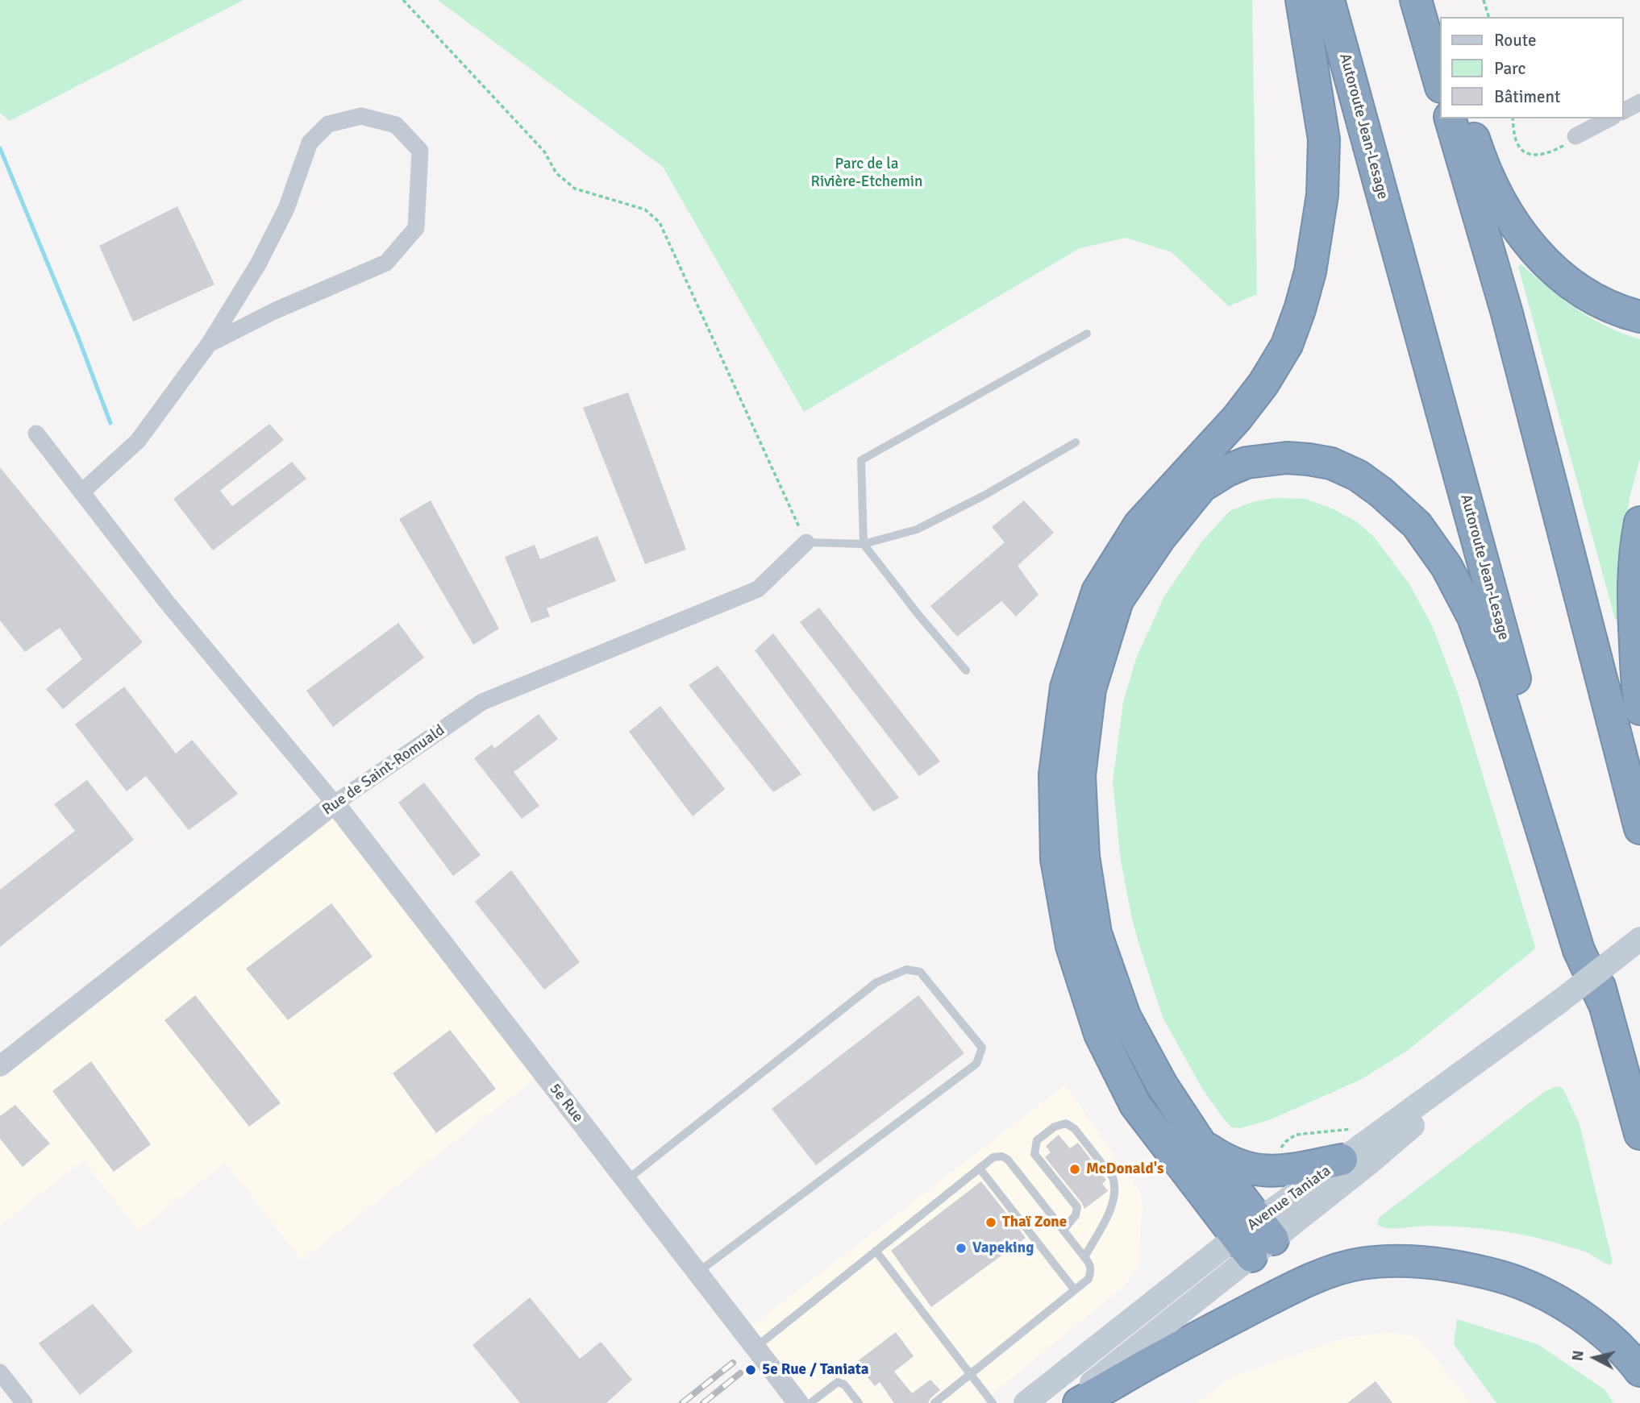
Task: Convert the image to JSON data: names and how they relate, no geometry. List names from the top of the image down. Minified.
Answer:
{"streets":{"highway":["Autoroute Jean-Lesage"],"main road":["Avenue Taniata"],"street":["Rue de Saint-Romuald","5e Rue"]},"crossings":[["Rue de Saint-Romuald","5e Rue"]],"parks":["Parc de la Rivière-Etchemin"],"places":["McDonald's","Thaï Zone","Vapeking","5e Rue / Taniata"],"legend":["Route","Parc","Bâtiment"],"north":"left"}
